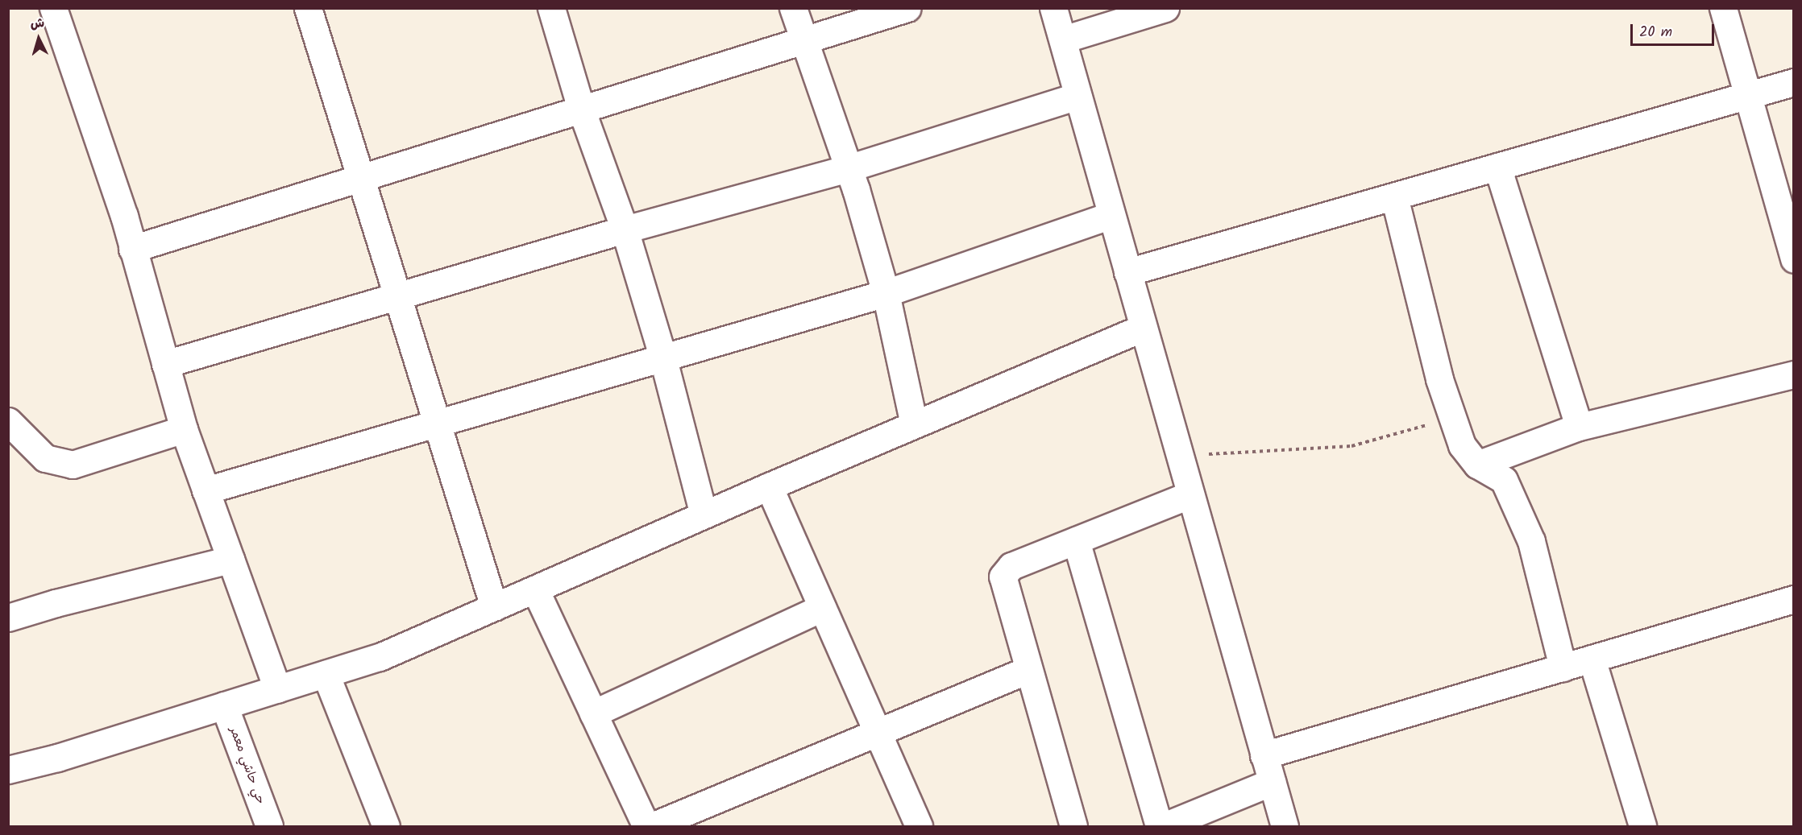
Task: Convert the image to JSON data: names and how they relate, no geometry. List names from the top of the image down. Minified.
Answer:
{"streets":{"street":["حي حاشي معمر"]},"scale_bar":"20 m","north":"top"}
